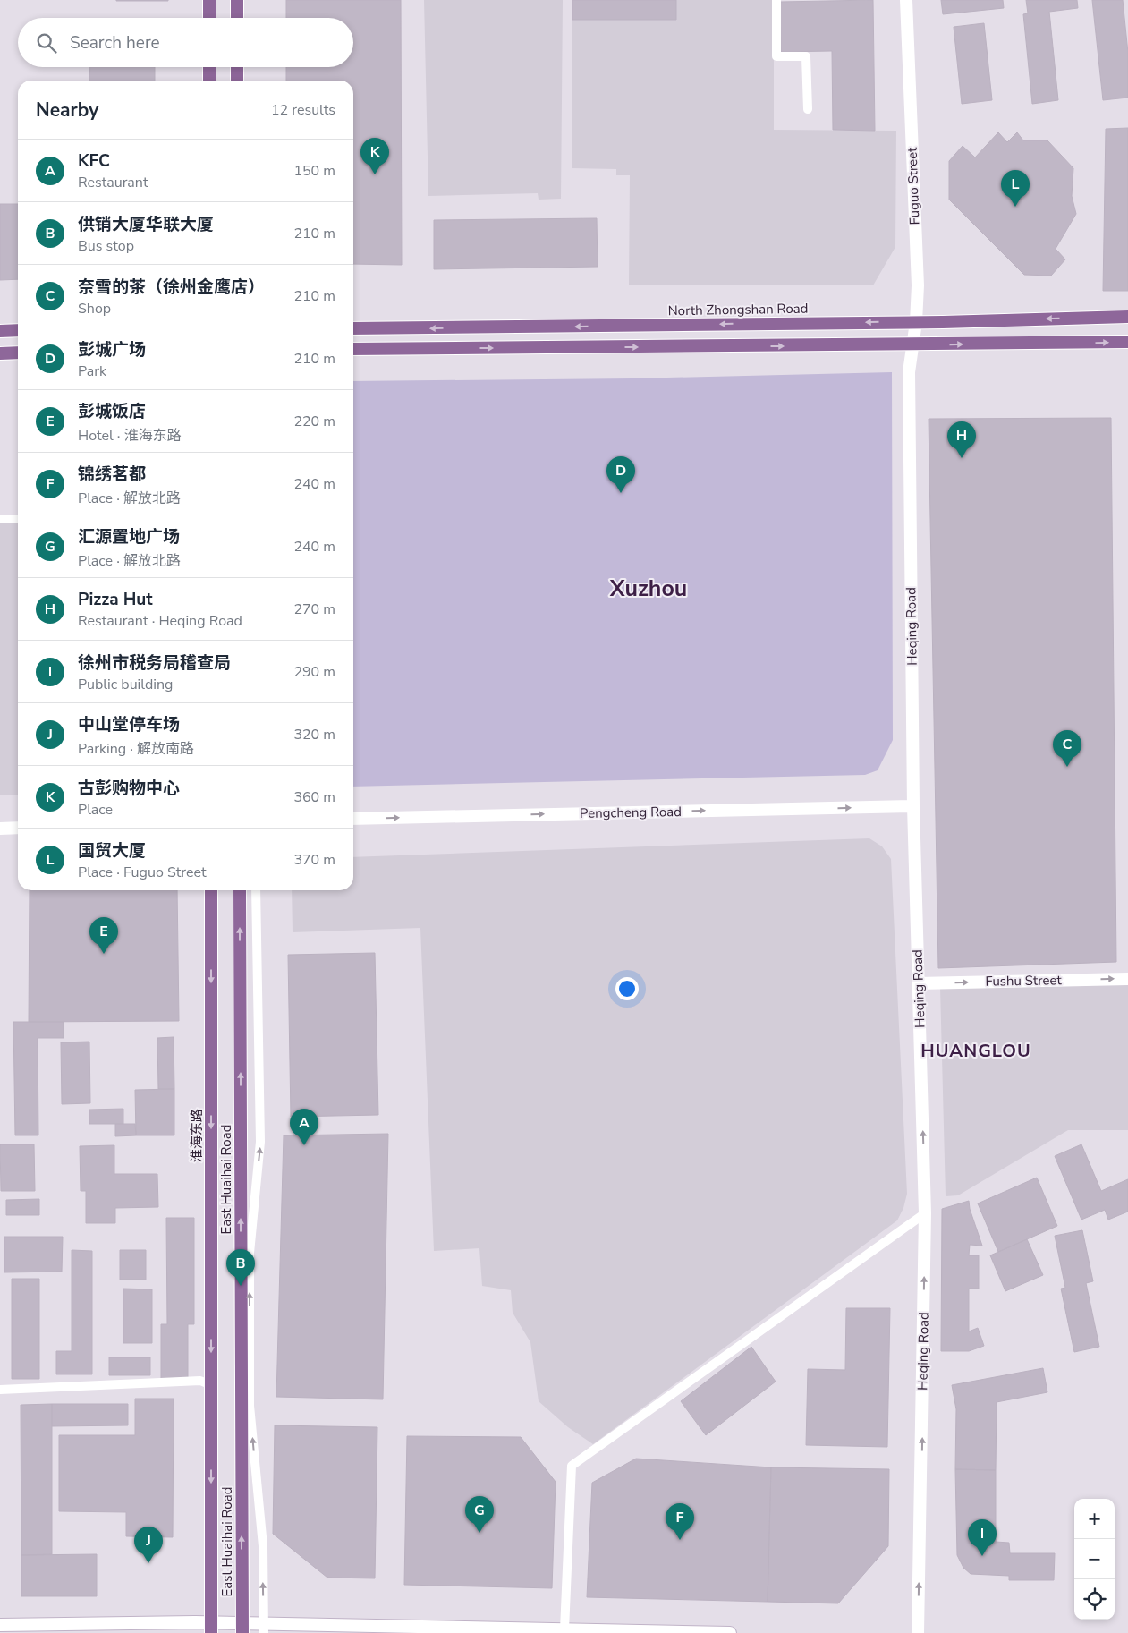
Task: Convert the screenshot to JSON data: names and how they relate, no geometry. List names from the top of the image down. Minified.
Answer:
{"streets":{"main road":["North Zhongshan Road","淮海东路","East Huaihai Road"],"street":["Fuguo Street","Heqing Road","Pengcheng Road","Fushu Street"]},"crossings":[["Fuguo Street","North Zhongshan Road"],["Fuguo Street","Heqing Road"],["Heqing Road","Pengcheng Road"],["Heqing Road","Fushu Street"],["淮海东路","East Huaihai Road"]],"one_way":["Heqing Road","Pengcheng Road","Fushu Street","淮海东路"],"districts":["Xuzhou","HUANGLOU"],"page":{"search":"Search here","heading":["Nearby","12 results"],"pins":["K","L","H","D","C","E","A","B","G","F","I","J"],"list":[{"mark":"A","name":"KFC","note":"Restaurant","value":"150 m"},{"mark":"B","name":"供销大厦华联大厦","note":"Bus stop","value":"210 m"},{"mark":"C","name":"奈雪的茶（徐州金鹰店）","note":"Shop","value":"210 m"},{"mark":"D","name":"彭城广场","note":"Park","value":"210 m"},{"mark":"E","name":"彭城饭店","note":"Hotel · 淮海东路","value":"220 m"},{"mark":"F","name":"锦绣茗都","note":"Place · 解放北路","value":"240 m"},{"mark":"G","name":"汇源置地广场","note":"Place · 解放北路","value":"240 m"},{"mark":"H","name":"Pizza Hut","note":"Restaurant · Heqing Road","value":"270 m"},{"mark":"I","name":"徐州市税务局稽查局","note":"Public building","value":"290 m"},{"mark":"J","name":"中山堂停车场","note":"Parking · 解放南路","value":"320 m"},{"mark":"K","name":"古彭购物中心","note":"Place","value":"360 m"},{"mark":"L","name":"国贸大厦","note":"Place · Fuguo Street","value":"370 m"}],"map_buttons":["+","−"]}}
